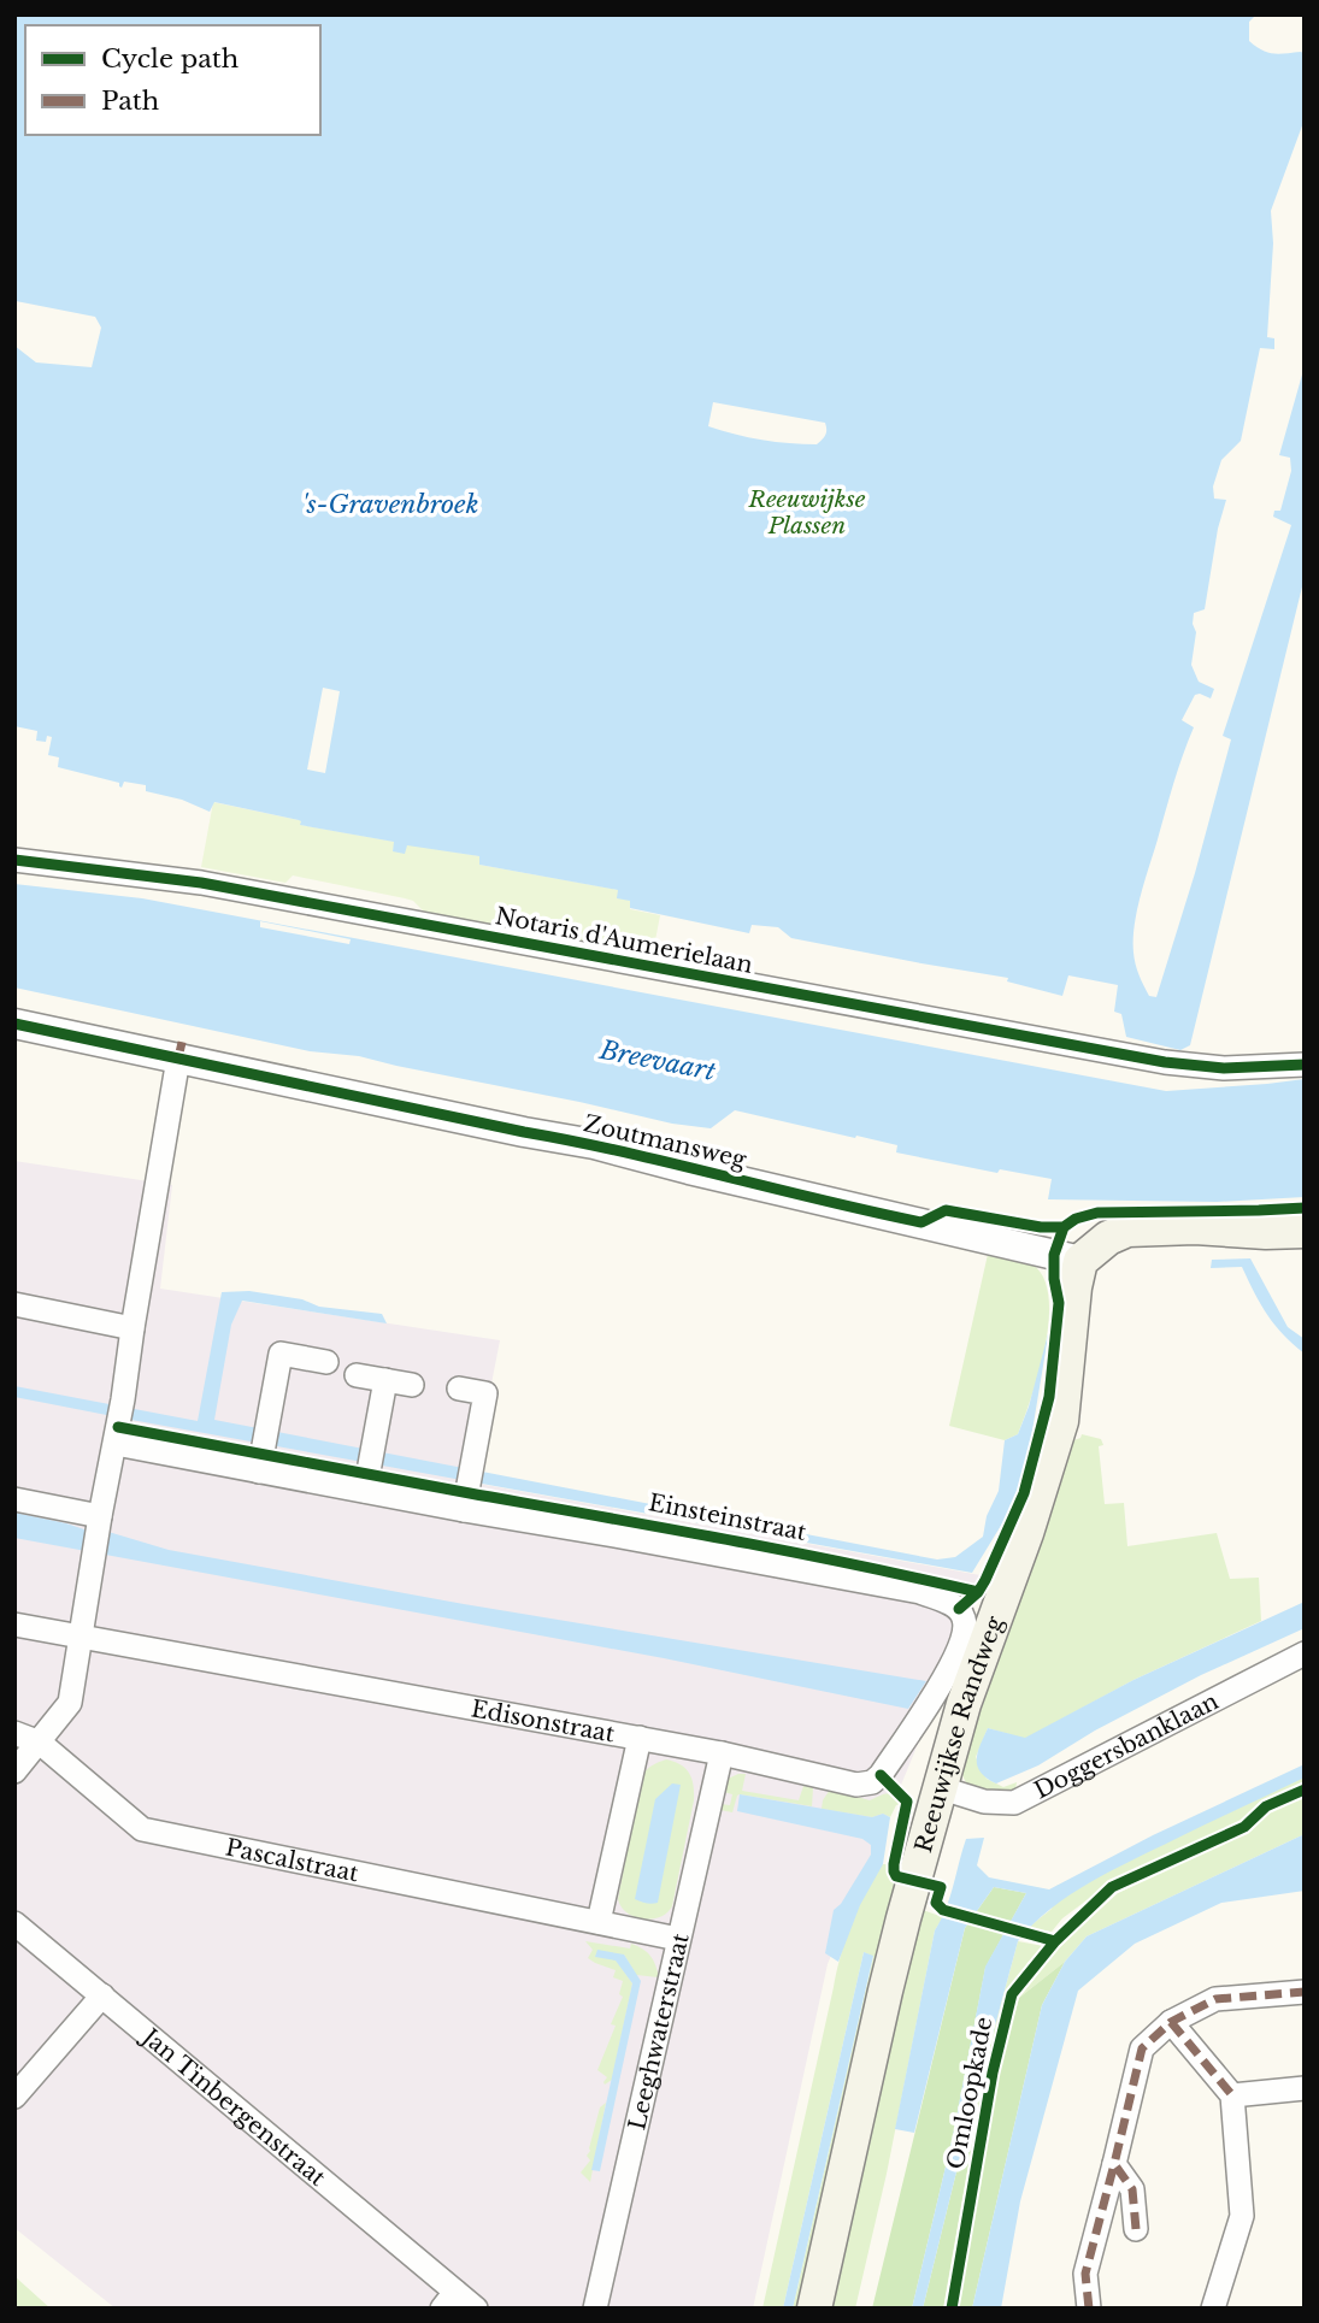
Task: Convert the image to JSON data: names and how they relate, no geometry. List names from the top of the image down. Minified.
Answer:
{"streets":{"main road":["Reeuwijkse Randweg"],"street":["Notaris d'Aumerielaan","Zoutmansweg","Einsteinstraat","Edisonstraat","Doggersbanklaan","Pascalstraat","Leeghwaterstraat","Jan Tinbergenstraat"],"cycle path":["Omloopkade"]},"crossings":[["Zoutmansweg","Reeuwijkse Randweg"],["Einsteinstraat","Edisonstraat"],["Edisonstraat","Leeghwaterstraat"],["Reeuwijkse Randweg","Doggersbanklaan"],["Pascalstraat","Leeghwaterstraat"]],"water":["'s-Gravenbroek","Breevaart"],"parks":["Reeuwijkse Plassen"],"legend":["Cycle path","Path"]}
